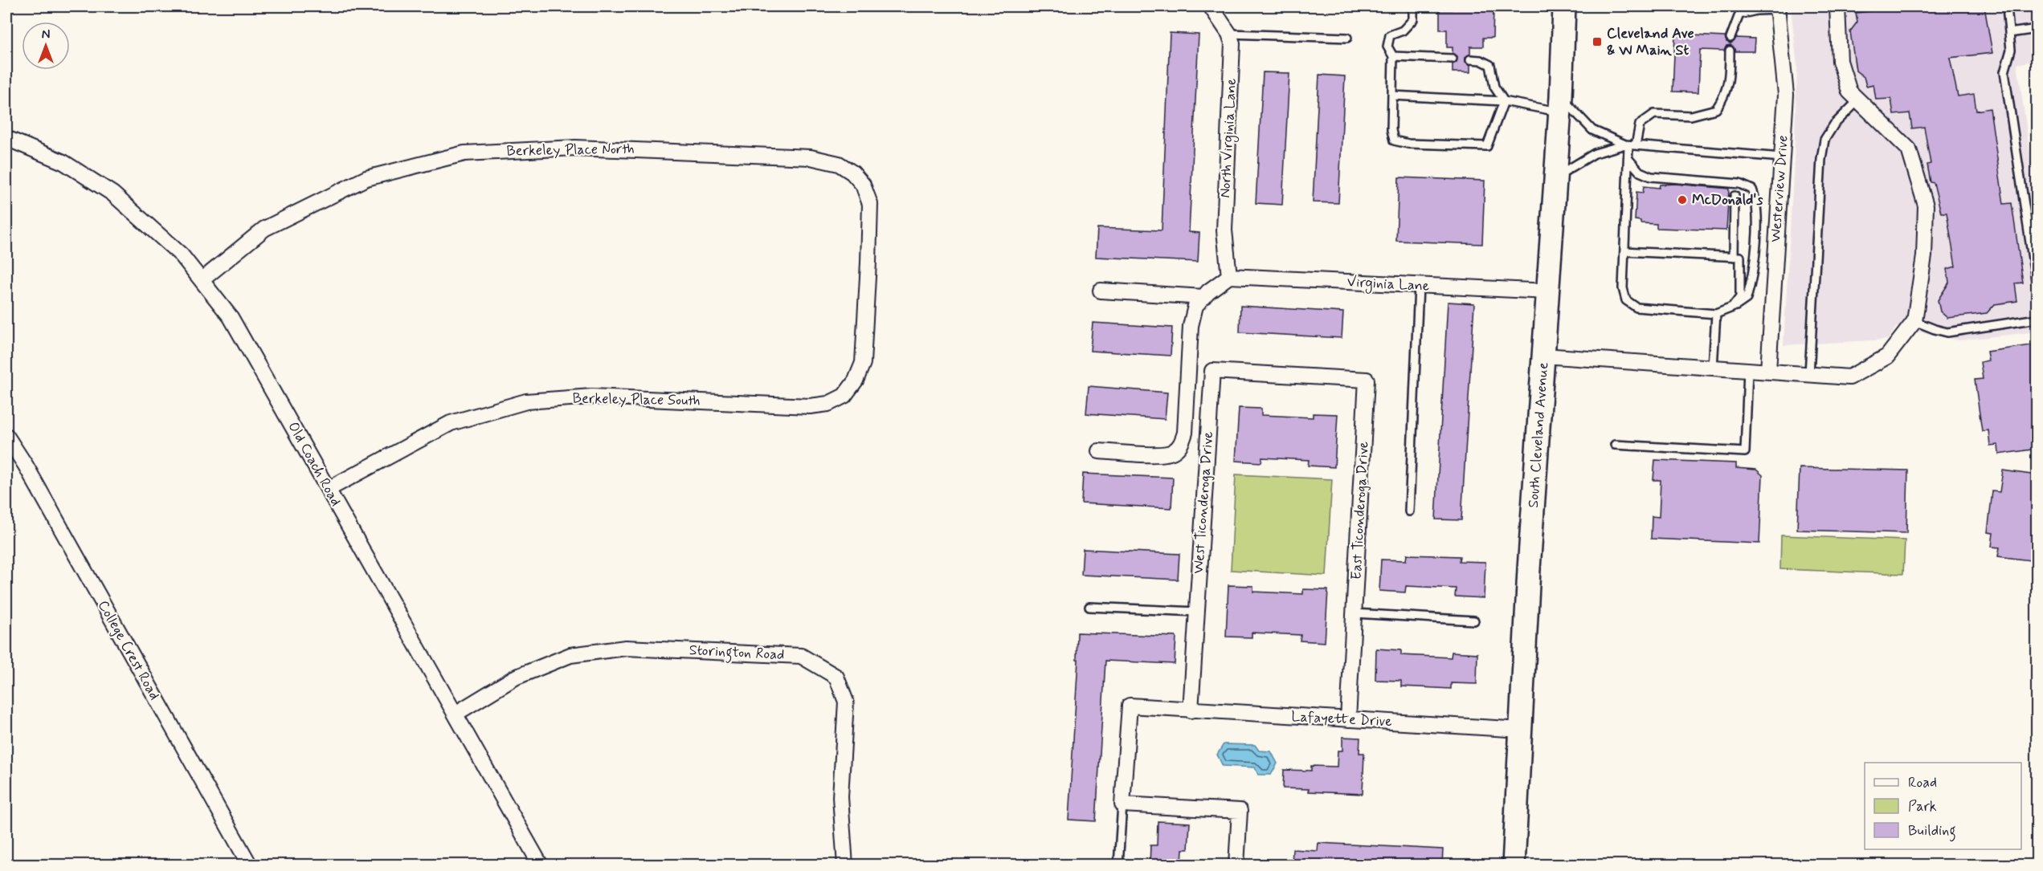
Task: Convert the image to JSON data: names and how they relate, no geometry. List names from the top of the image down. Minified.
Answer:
{"streets":{"main road":["South Cleveland Avenue"],"street":["North Virginia Lane","Berkeley Place North","Westerview Drive","Virginia Lane","Berkeley Place South","Old Coach Road","West Ticonderoga Drive","East Ticonderoga Drive","College Crest Road","Storington Road","Lafayette Drive"]},"crossings":[["North Virginia Lane","Virginia Lane"],["Berkeley Place North","Berkeley Place South"],["Berkeley Place North","Old Coach Road"],["Virginia Lane","South Cleveland Avenue"],["Berkeley Place South","Old Coach Road"],["South Cleveland Avenue","Lafayette Drive"],["Old Coach Road","Storington Road"],["West Ticonderoga Drive","East Ticonderoga Drive"],["West Ticonderoga Drive","Lafayette Drive"],["East Ticonderoga Drive","Lafayette Drive"]],"places":{"transit":["Cleveland Ave & W Main St"],"other":["McDonald's"]},"legend":["Road","Park","Building"],"north":"top"}
